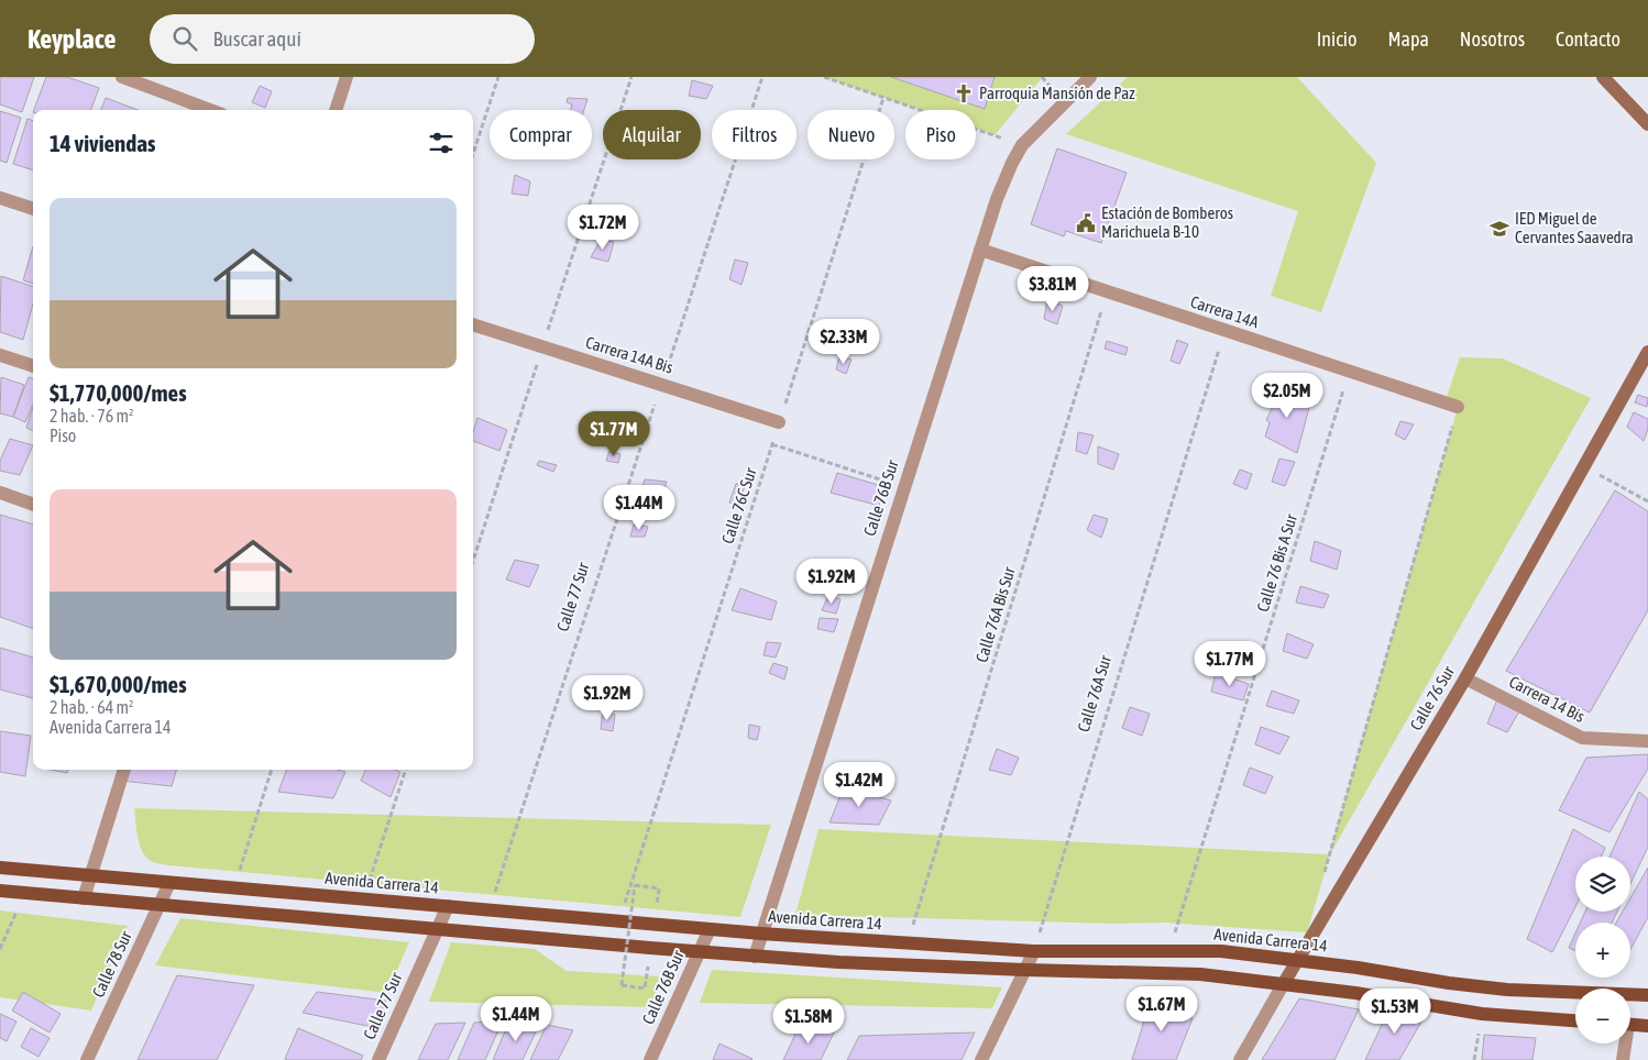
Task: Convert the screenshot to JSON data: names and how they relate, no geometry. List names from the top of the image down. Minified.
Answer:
{"streets":{"main road":["Avenida Carrera 14"],"street":["Carrera 14A","Carrera 14A Bis","Calle 76B Sur","Calle 77 Sur","Calle 76 Sur","Carrera 14 Bis","Calle 78 Sur"],"path":["Calle 76C Sur","Calle 76 Bis A Sur","Calle 76A Bis Sur","Calle 76A Sur"]},"crossings":[["Carrera 14A","Calle 76B Sur"],["Carrera 14A","Calle 76 Bis A Sur"],["Carrera 14A","Calle 76A Bis Sur"],["Carrera 14A","Calle 76A Sur"],["Carrera 14A Bis","Calle 76C Sur"],["Carrera 14A Bis","Calle 77 Sur"],["Calle 76B Sur","Avenida Carrera 14"],["Calle 76C Sur","Avenida Carrera 14"],["Calle 76 Bis A Sur","Avenida Carrera 14"],["Calle 77 Sur","Avenida Carrera 14"],["Calle 76A Bis Sur","Avenida Carrera 14"],["Calle 76A Sur","Avenida Carrera 14"],["Calle 76 Sur","Carrera 14 Bis"],["Calle 76 Sur","Avenida Carrera 14"],["Avenida Carrera 14","Calle 78 Sur"]],"places":{"church":["Parroquia Mansión de Paz"],"public building":["Estación de Bomberos Marichuela B-10"],"school or university":["IED Miguel de Cervantes Saavedra"]},"page":{"header":"Keyplace","search":"Buscar aquí","nav":["Inicio","Mapa","Nosotros","Contacto"],"chip":["Comprar","Alquilar","Filtros","Nuevo","Piso"],"heading":"14 viviendas","list":[{"name":"$1,770,000/mes","note":"2 hab. · 76 m² · Piso"},{"name":"$1,670,000/mes","note":"2 hab. · 64 m² · Avenida Carrera 14"}],"price":["$1.72M","$3.81M","$2.33M","$2.05M","$1.77M","$1.44M","$1.92M","$1.77M","$1.92M","$1.42M","$1.67M","$1.53M","$1.44M","$1.58M"],"map_buttons":["+","−"]}}
